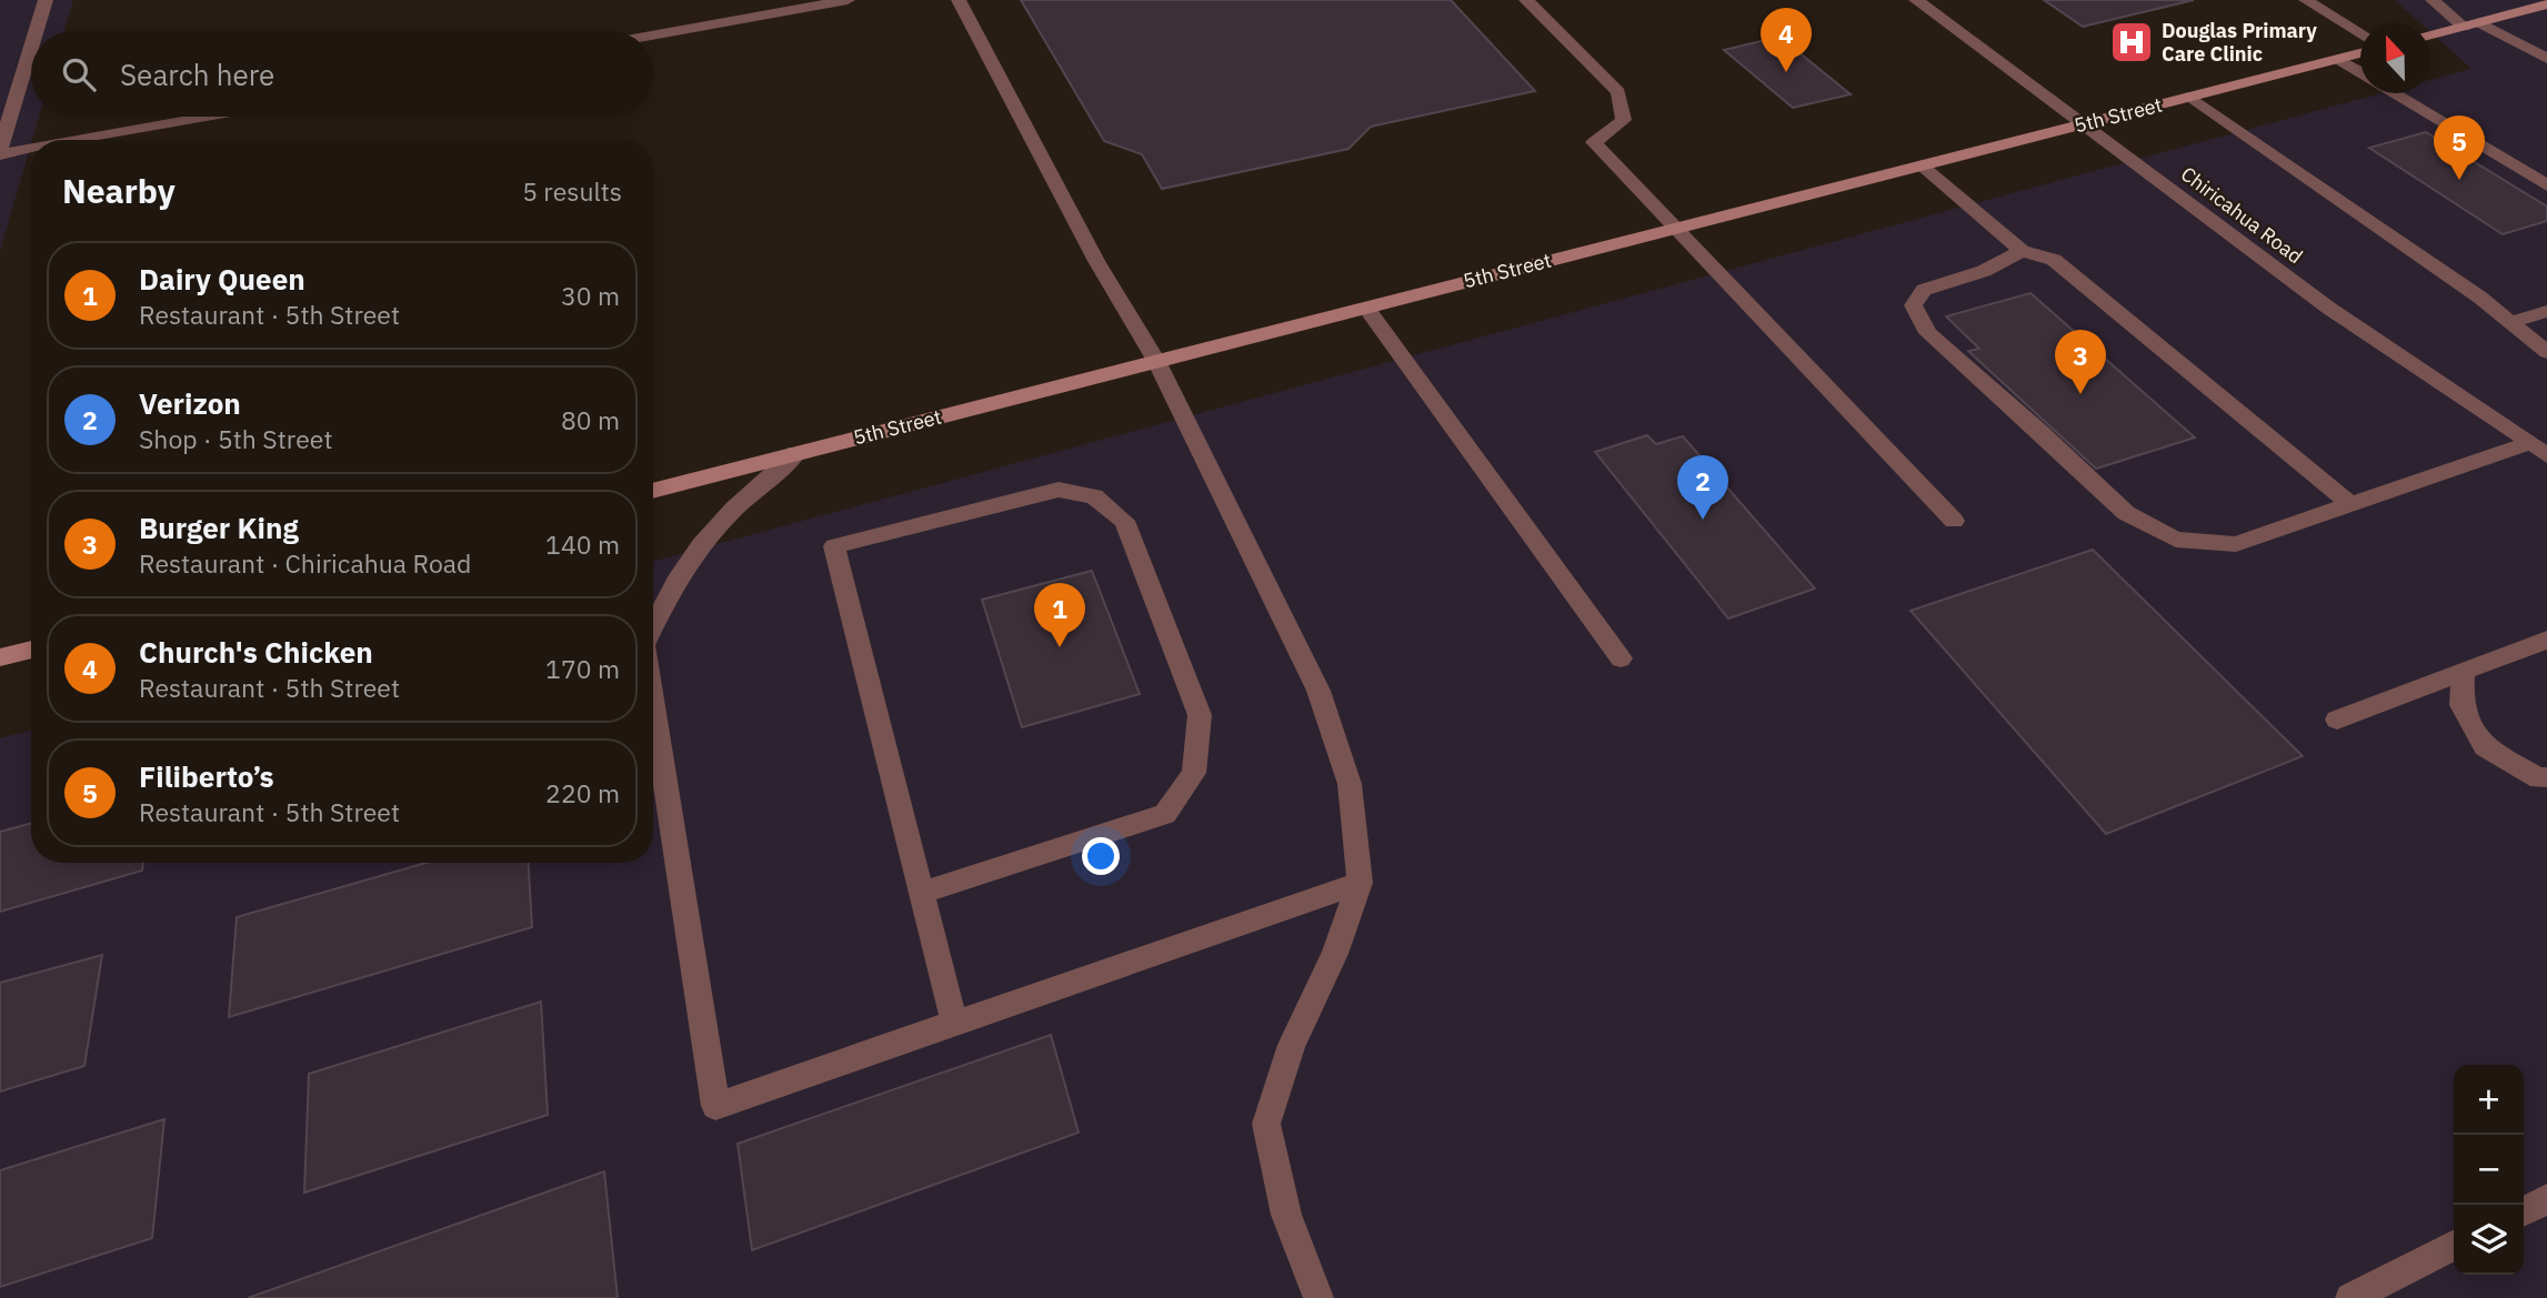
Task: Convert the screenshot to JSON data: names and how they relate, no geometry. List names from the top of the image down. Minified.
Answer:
{"streets":{"street":["5th Street","Chiricahua Road"]},"crossings":[["5th Street","Chiricahua Road"]],"places":{"hospital":["Douglas Primary Care Clinic"]},"north":"top","page":{"pins":["4","5","3","2","1"],"search":"Search here","heading":["Nearby","5 results"],"list":[{"mark":"1","name":"Dairy Queen","note":"Restaurant · 5th Street","value":"30 m"},{"mark":"2","name":"Verizon","note":"Shop · 5th Street","value":"80 m"},{"mark":"3","name":"Burger King","note":"Restaurant · Chiricahua Road","value":"140 m"},{"mark":"4","name":"Church's Chicken","note":"Restaurant · 5th Street","value":"170 m"},{"mark":"5","name":"Filiberto’s","note":"Restaurant · 5th Street","value":"220 m"}],"map_buttons":["+","−"]}}
